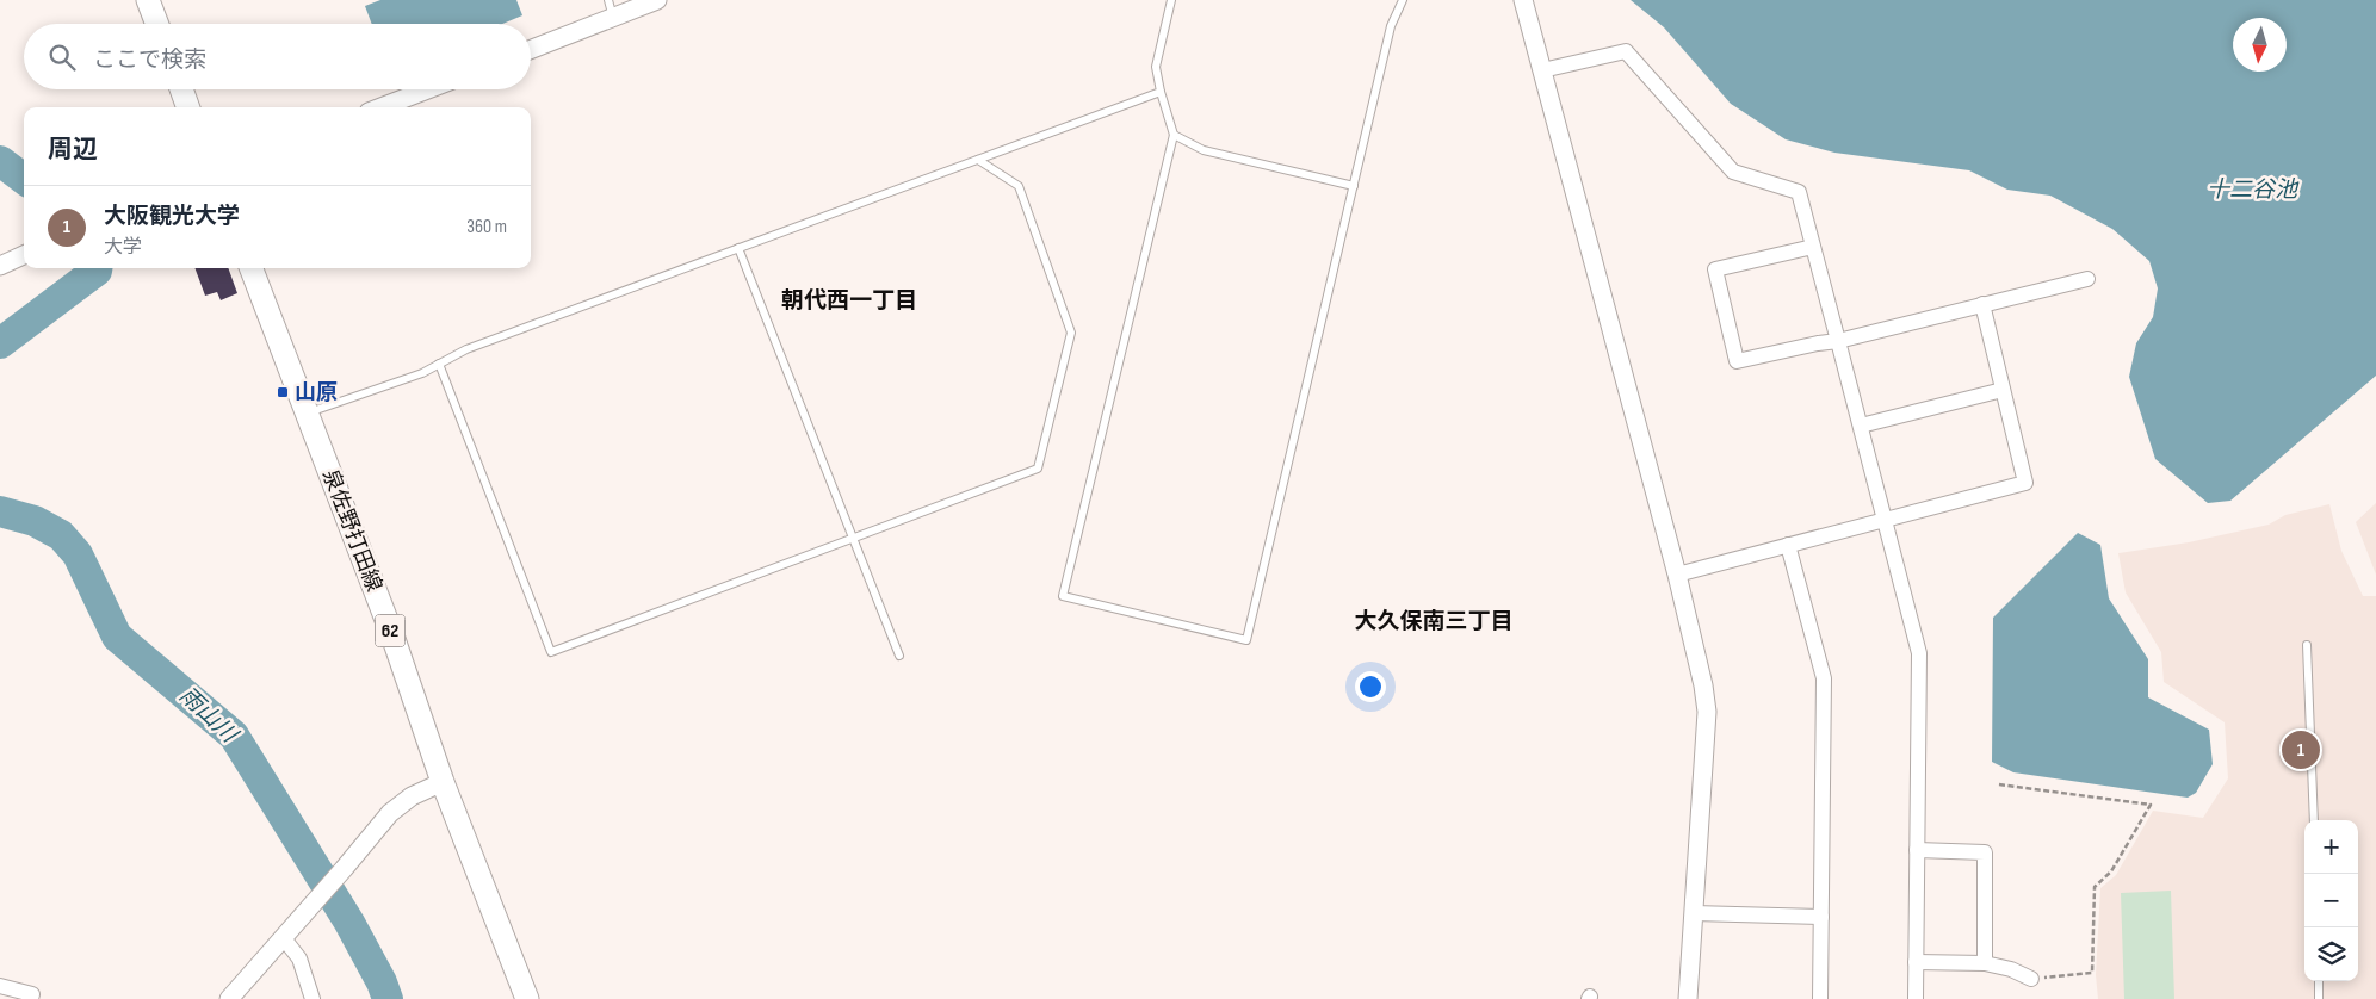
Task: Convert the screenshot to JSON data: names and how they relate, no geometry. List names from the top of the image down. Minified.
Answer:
{"streets":{"main road":["泉佐野打田線","62"]},"districts":["朝代西一丁目","大久保南三丁目"],"water":["十二谷池","雨山川"],"places":{"transit":["山原"]},"north":"bottom","page":{"search":"ここで検索","heading":"周辺","list":[{"mark":"1","name":"大阪観光大学","note":"大学","value":"360 m"}],"pins":"1","map_buttons":["+","−"]}}
